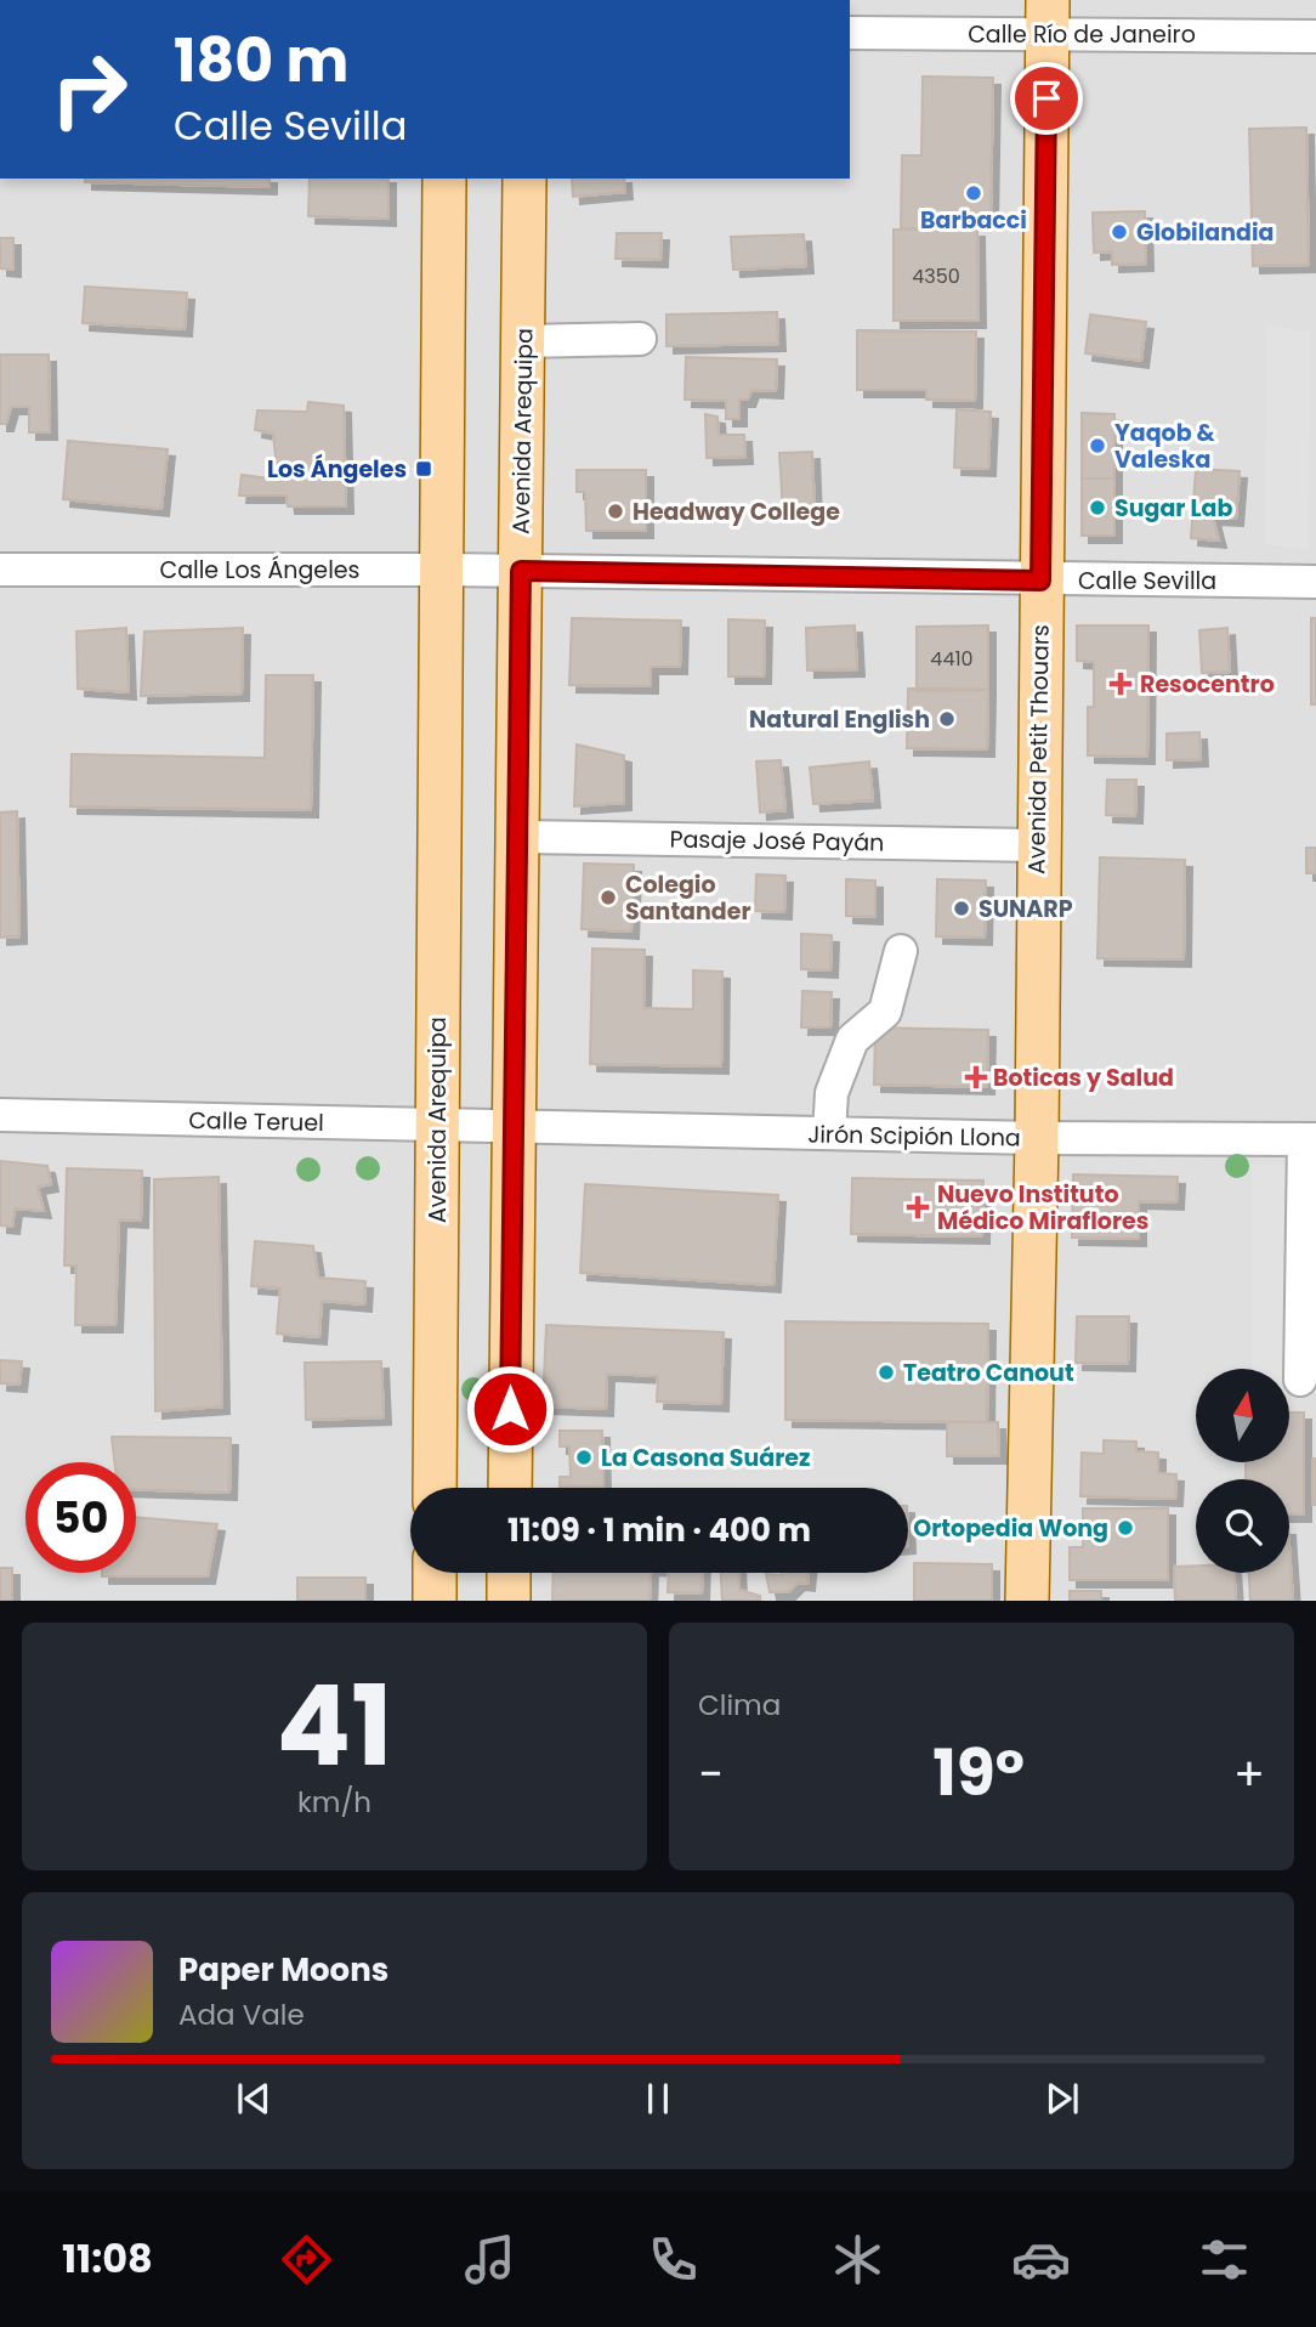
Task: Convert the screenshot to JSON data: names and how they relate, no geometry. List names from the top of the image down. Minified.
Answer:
{"streets":{"main road":["Avenida Arequipa","Avenida Petit Thouars"],"street":["Calle Río de Janeiro","Calle Los Ángeles","Calle Sevilla","Pasaje José Payán","Calle Teruel","Jirón Scipión Llona"]},"crossings":[["Calle Río de Janeiro","Avenida Petit Thouars"],["Avenida Arequipa","Calle Los Ángeles"],["Avenida Arequipa","Calle Sevilla"],["Avenida Arequipa","Pasaje José Payán"],["Avenida Arequipa","Calle Teruel"],["Avenida Arequipa","Jirón Scipión Llona"],["Calle Los Ángeles","Calle Sevilla"],["Calle Sevilla","Avenida Petit Thouars"],["Avenida Petit Thouars","Pasaje José Payán"],["Avenida Petit Thouars","Jirón Scipión Llona"],["Calle Teruel","Jirón Scipión Llona"]],"places":{"other":["Barbacci","Globilandia","Yaqob & Valeska","Sugar Lab","Headway College","Natural English","Colegio Santander","SUNARP","Teatro Canout","La Casona Suárez","Ortopedia Wong"],"transit":["Los Ángeles"],"health":["Resocentro","Boticas y Salud","Nuevo Instituto Médico Miraflores"]},"house_numbers":["4350","4410"],"north":"top","page":{"turn":["180 m","Calle Sevilla"],"limit":"50","trip":"11:09 · 1 min · 400 m","tile":[["41","km/h"],"Clima"],"heat":["−","19°","+"],"song":["Paper Moons","Ada Vale"],"tabs":"11:08"}}
